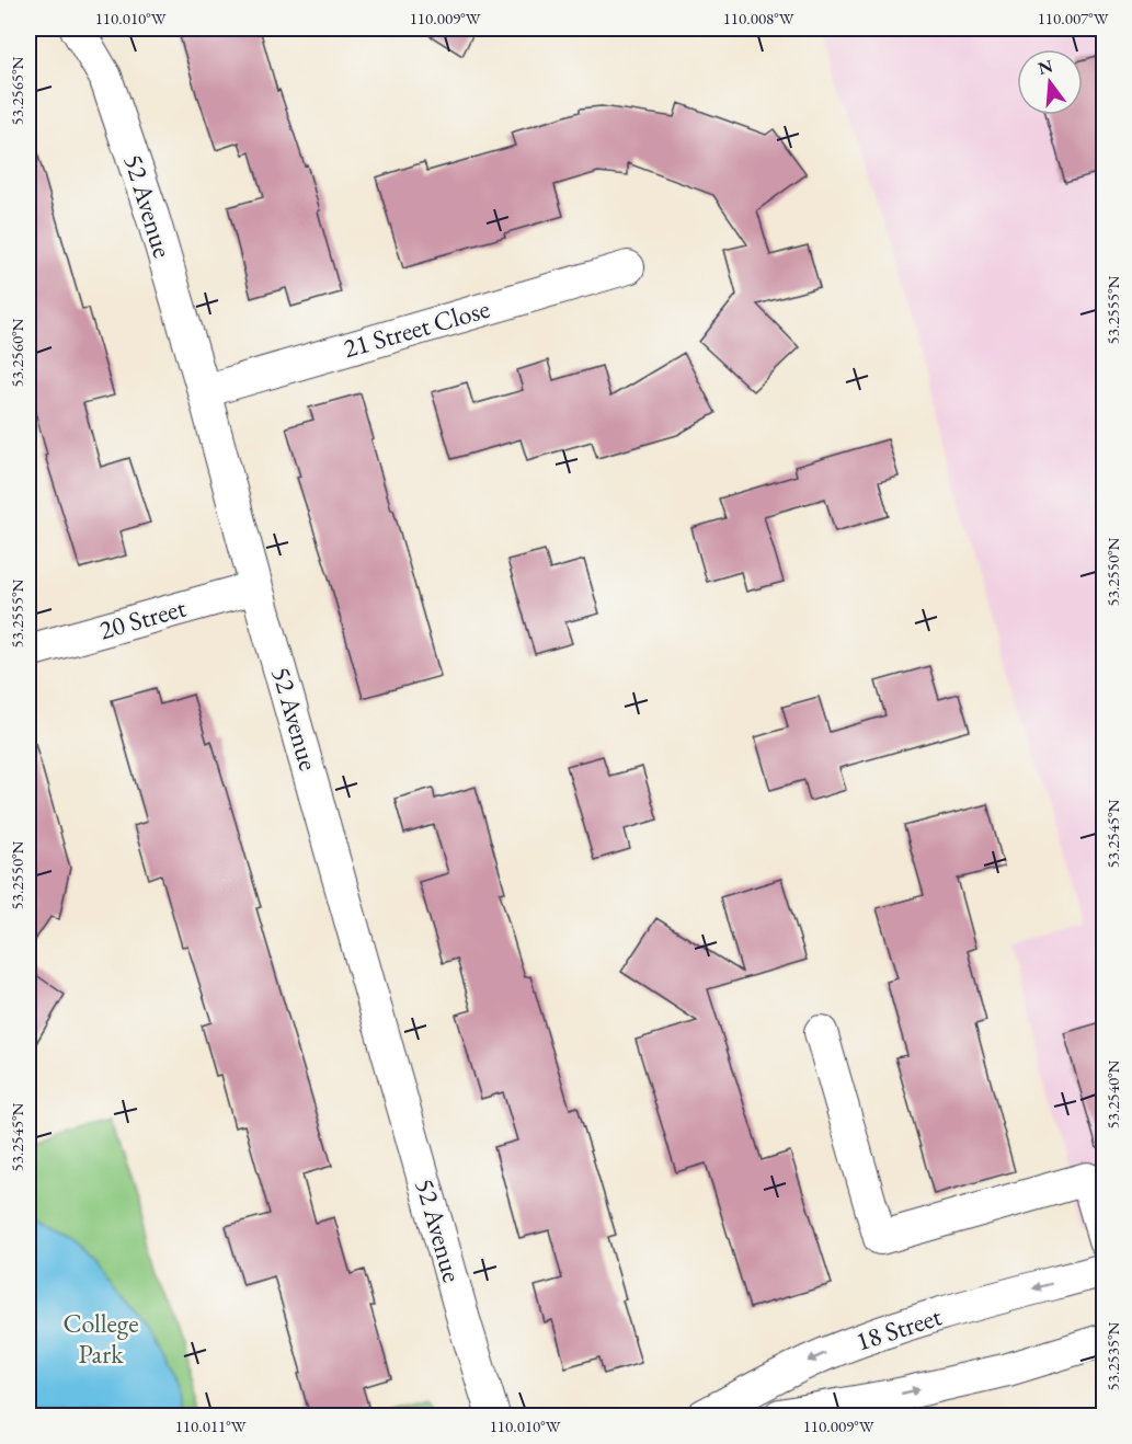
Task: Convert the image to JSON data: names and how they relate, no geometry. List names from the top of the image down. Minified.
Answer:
{"streets":{"street":["52 Avenue","21 Street Close","20 Street","18 Street"]},"crossings":[["52 Avenue","21 Street Close"],["52 Avenue","20 Street"]],"parks":["College Park"],"north":"top","coordinates":["110.010°W","110.009°W","110.008°W","110.007°W","53.2565°N","53.2555°N","53.2560°N","53.2550°N","53.2545°N","53.2540°N","53.2535°N","110.011°W"]}
